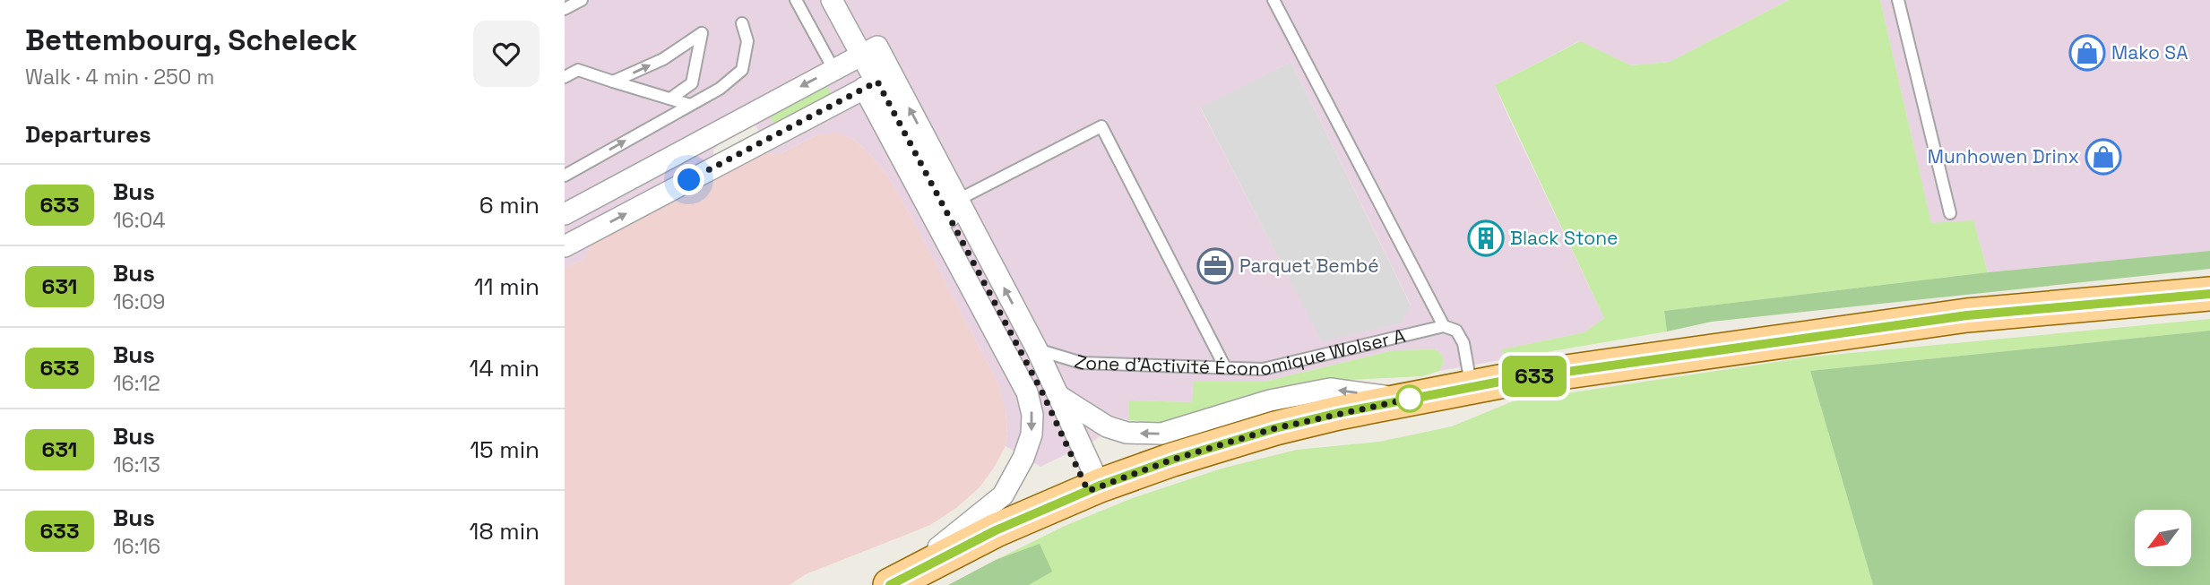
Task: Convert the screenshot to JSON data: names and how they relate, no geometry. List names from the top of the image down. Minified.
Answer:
{"streets":{"lane":["Zone d'Activité Économique Wolser A"]},"places":{"shop":["Mako SA","Munhowen Drinx"],"building":["Black Stone"],"office":["Parquet Bembé"]},"lines":["bus line 633"],"north":"bottom left","page":{"heading":[["Bettembourg, Scheleck","Walk · 4 min · 250 m"],"Departures"],"on_map":"633","list":[{"mark":"633","name":"Bus","note":"16:04","value":"6 min"},{"mark":"631","name":"Bus","note":"16:09","value":"11 min"},{"mark":"633","name":"Bus","note":"16:12","value":"14 min"},{"mark":"631","name":"Bus","note":"16:13","value":"15 min"},{"mark":"633","name":"Bus","note":"16:16","value":"18 min"}]}}
